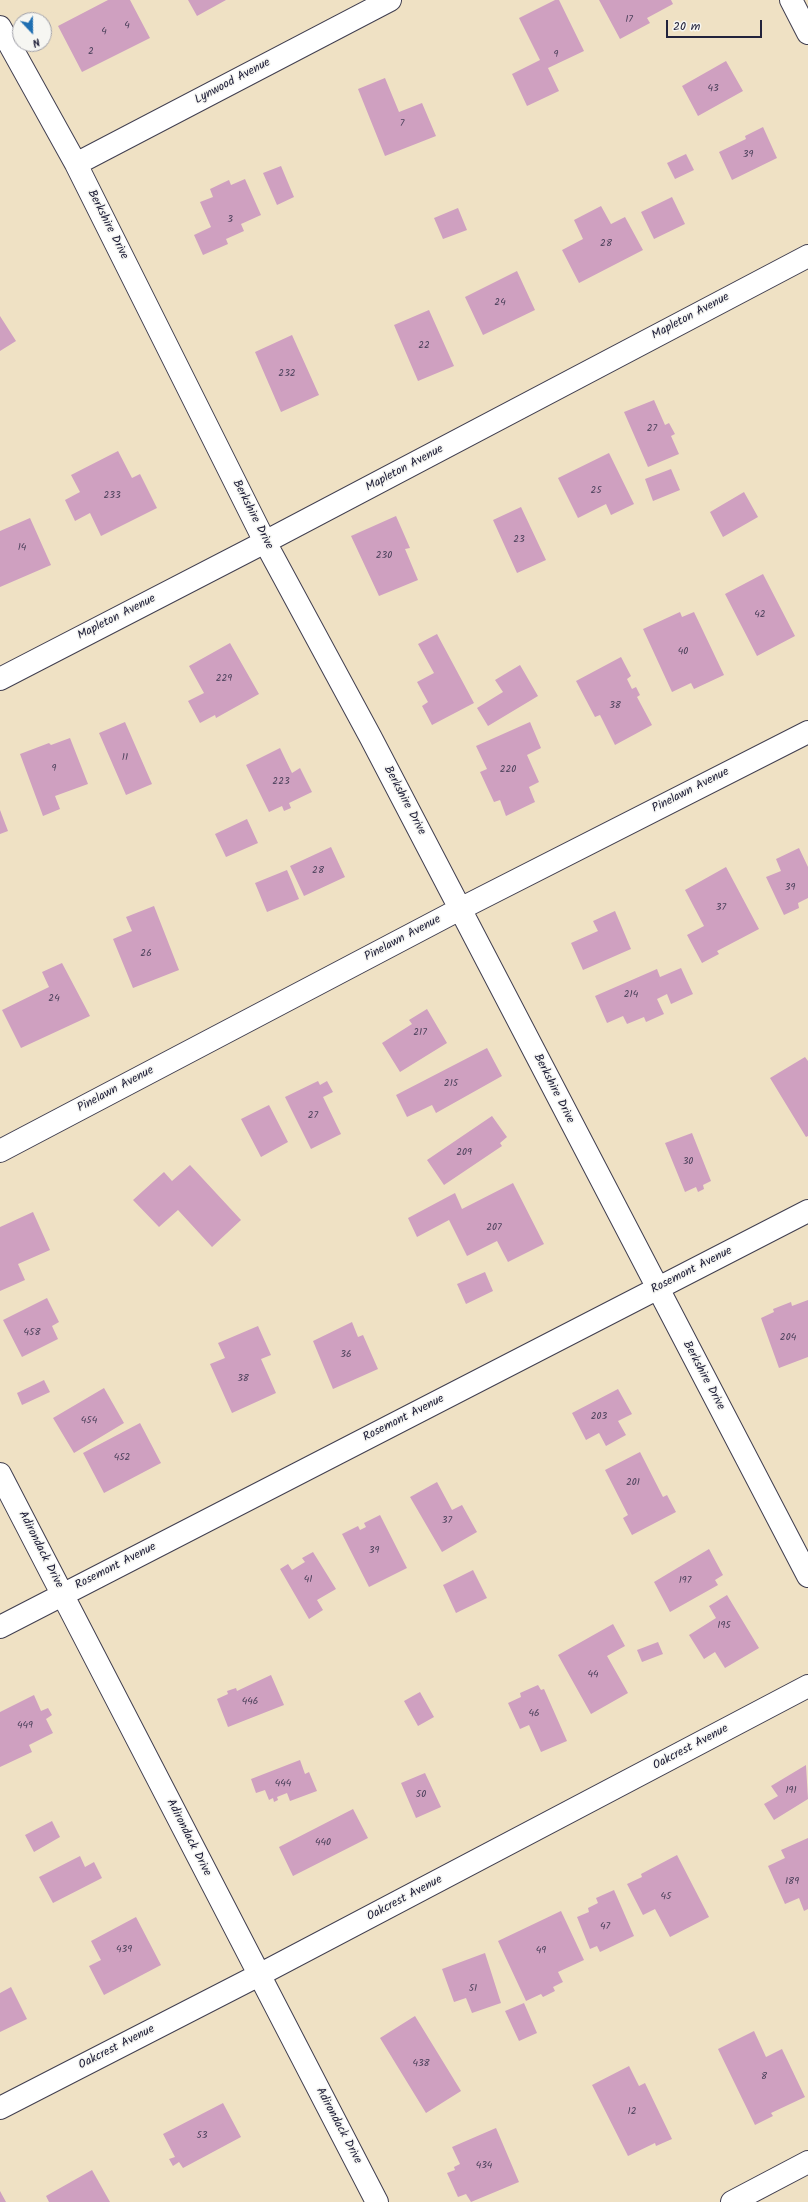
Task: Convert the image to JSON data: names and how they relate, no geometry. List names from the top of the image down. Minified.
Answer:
{"streets":{"street":["Lynwood Avenue","Berkshire Drive","Mapleton Avenue","Pinelawn Avenue","Rosemont Avenue","Adirondack Drive","Oakcrest Avenue"]},"crossings":[["Lynwood Avenue","Berkshire Drive"],["Berkshire Drive","Mapleton Avenue"],["Berkshire Drive","Pinelawn Avenue"],["Berkshire Drive","Rosemont Avenue"],["Rosemont Avenue","Adirondack Drive"],["Adirondack Drive","Oakcrest Avenue"]],"house_numbers":["17","4","4","2","9","43","7","39","3","28","24","22","232","27","25","233","23","14","230","42","40","229","38","11","9","220","223","28","39","37","26","214","24","217","215","27","209","30","207","458","204","36","38","203","454","452","201","37","39","41","197","195","44","446","46","449","444","191","50","440","189","45","47","439","49","51","438","8","12","53","434"],"scale_bar":"20 m","north":"bottom"}
